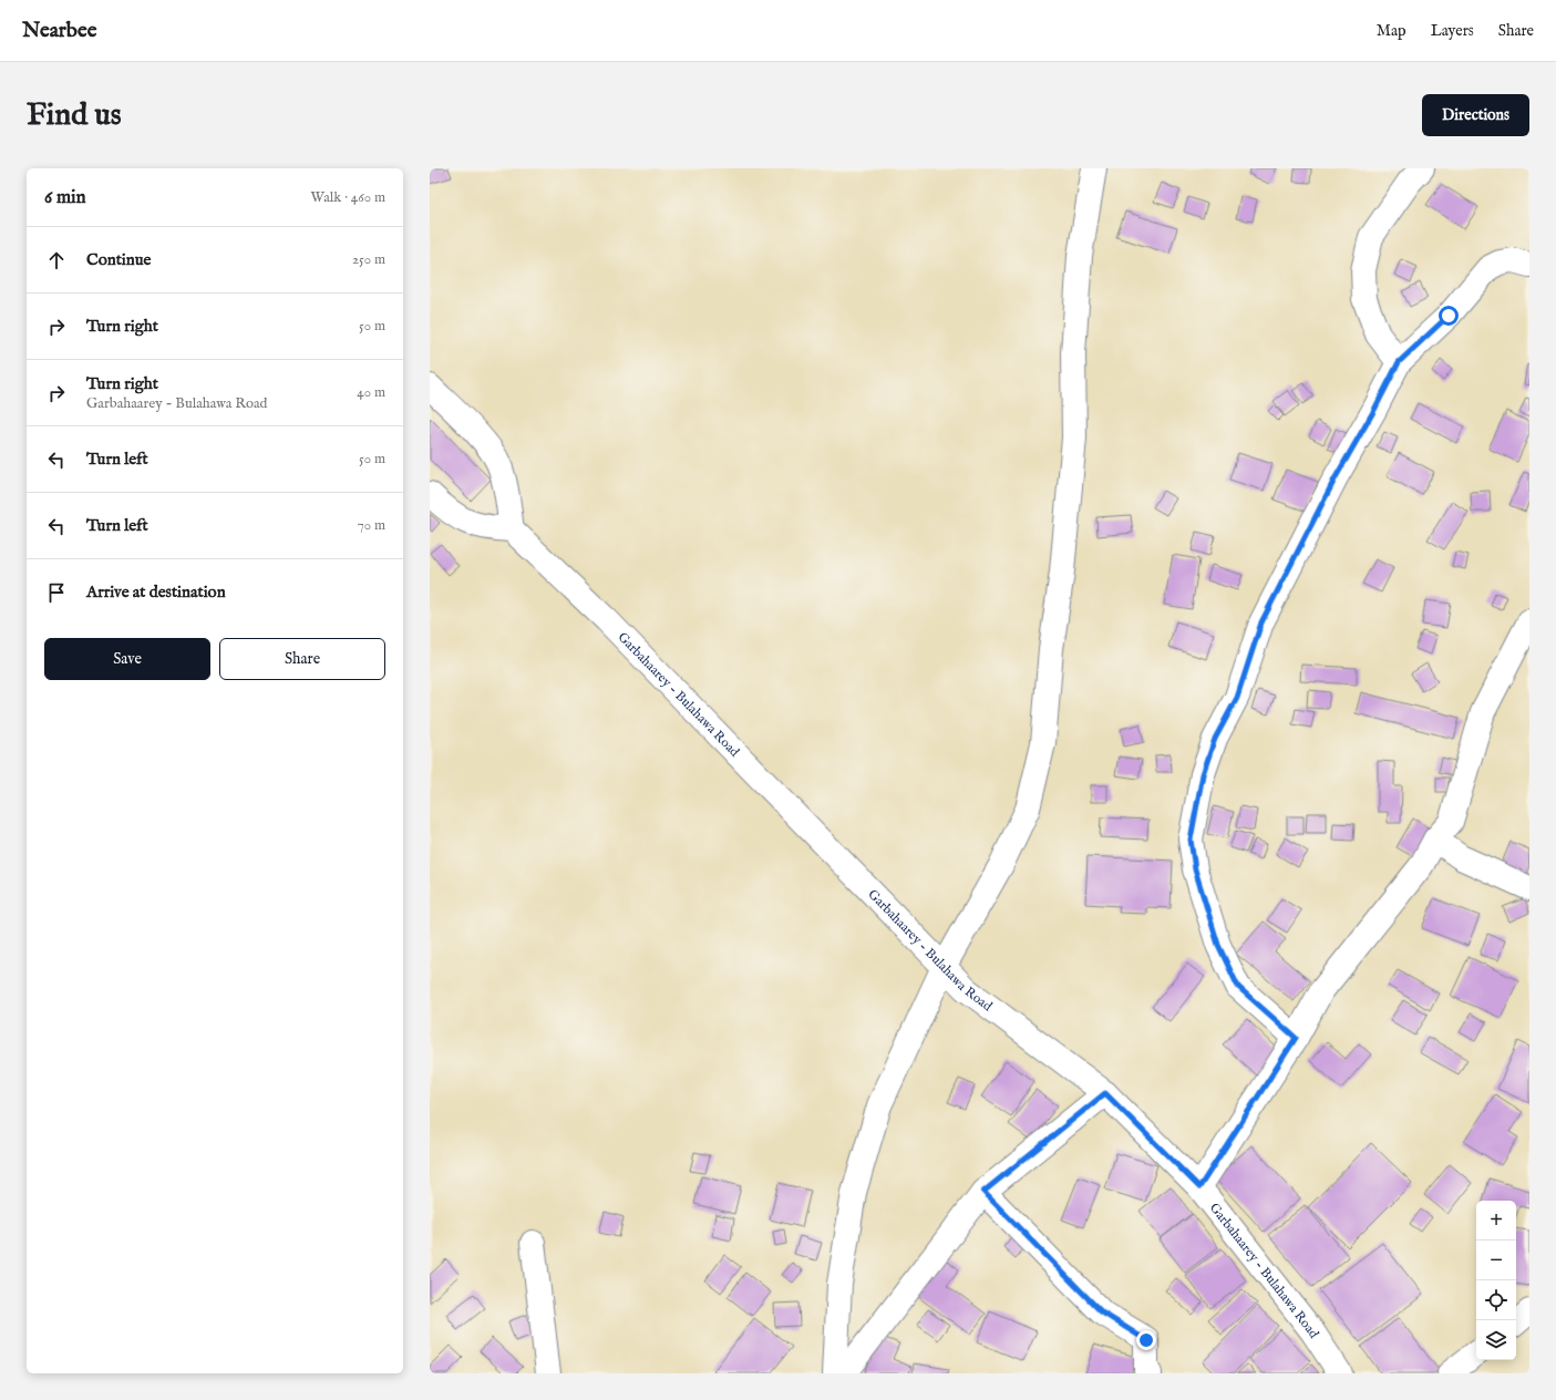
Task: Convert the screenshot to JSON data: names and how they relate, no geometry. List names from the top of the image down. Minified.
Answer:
{"streets":{"main road":["Garbahaarey - Bulahawa Road"]},"page":{"header":"Nearbee","nav":["Map","Layers","Share"],"buttons":["Directions",["Save","Share"]],"title":"Find us","heading":["6 min","Walk · 460 m"],"list":[["Continue","250 m"],["Turn right","50 m"],["Turn right","Garbahaarey - Bulahawa Road","40 m"],["Turn left","50 m"],["Turn left","70 m"],"Arrive at destination"],"map_buttons":["+","−"]}}
